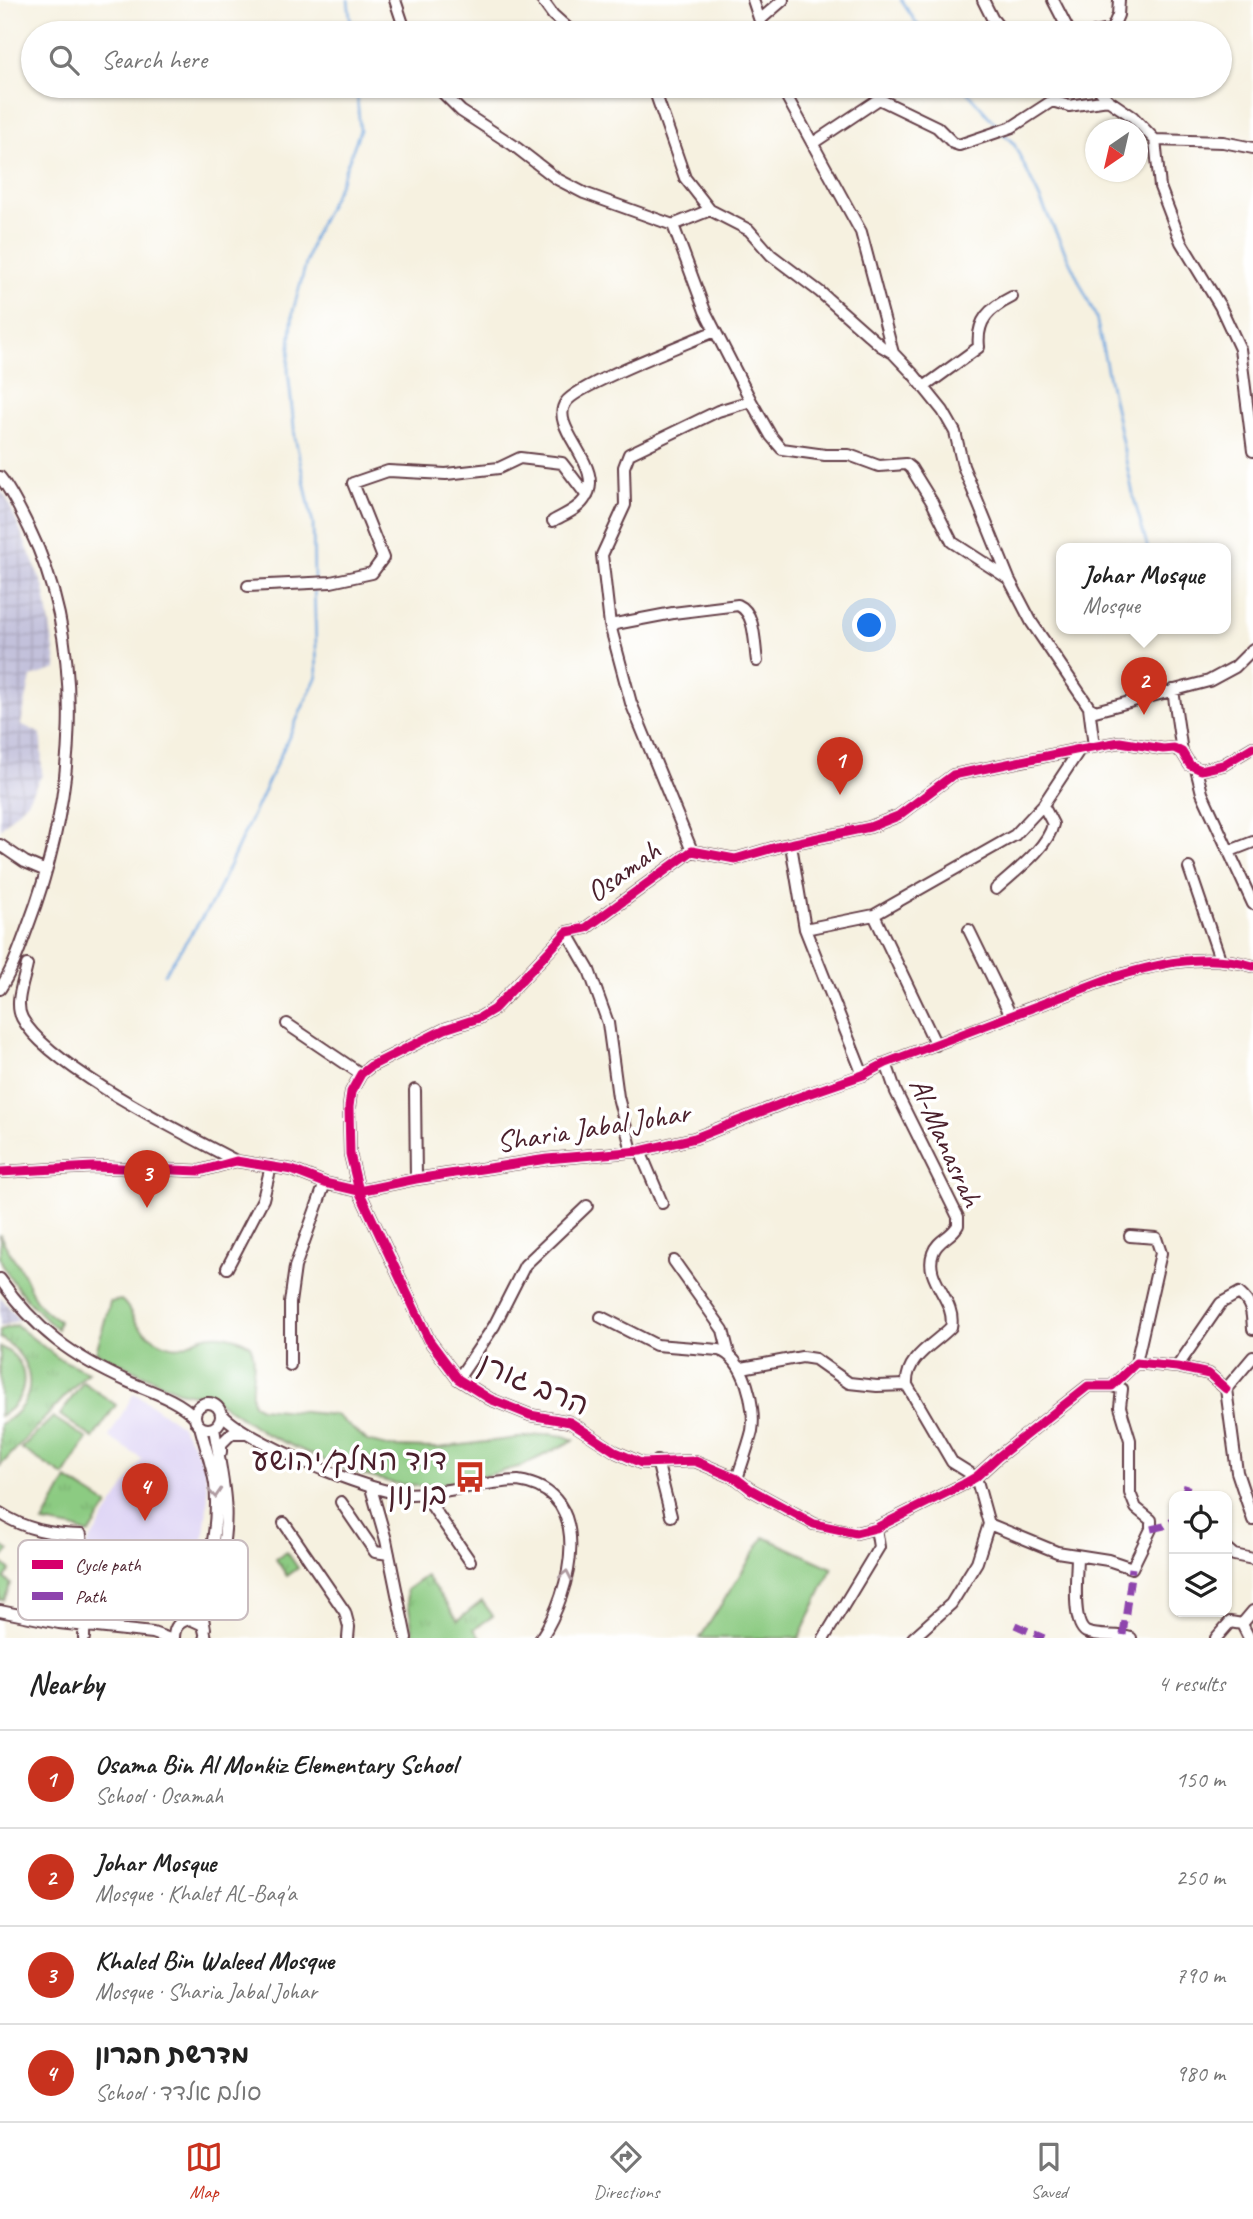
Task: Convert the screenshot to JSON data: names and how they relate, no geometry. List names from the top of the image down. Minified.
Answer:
{"streets":{"street":["Osamah","Sharia Jabal Johar","Al-Manasrah","הרב גורן"]},"crossings":[["Sharia Jabal Johar","Al-Manasrah"],["Sharia Jabal Johar","הרב גורן"]],"places":{"bus stop":["דוד המלך/יהושע בן נון"]},"legend":["Cycle path","Path"],"north":"bottom left","page":{"search":"Search here","popup":["Johar Mosque","Mosque"],"pins":["2","1","3","4"],"heading":["Nearby","4 results"],"list":[{"mark":"1","name":"Osama Bin Al Monkiz Elementary School","note":"School · Osamah","value":"150 m"},{"mark":"2","name":"Johar Mosque","note":"Mosque · Khalet AL-Baq'a","value":"250 m"},{"mark":"3","name":"Khaled Bin Waleed Mosque","note":"Mosque · Sharia Jabal Johar","value":"790 m"},{"mark":"4","name":"מדרשת חברון","note":"School · סולם אלדד","value":"980 m"}],"nav":["Map","Directions","Saved"]}}
